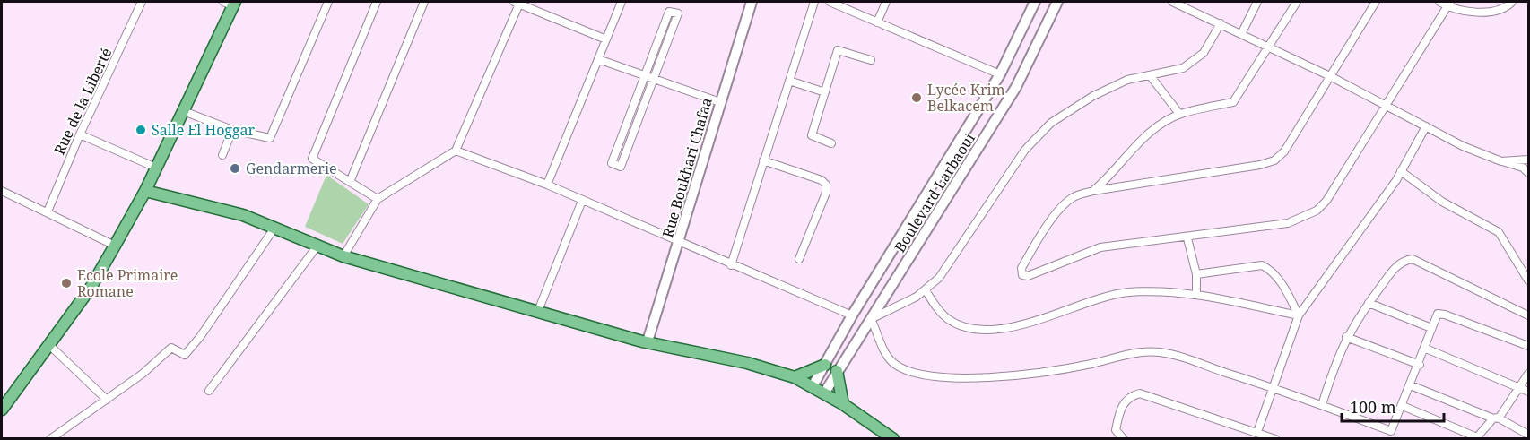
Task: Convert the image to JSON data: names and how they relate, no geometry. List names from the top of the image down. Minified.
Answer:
{"streets":{"main road":["Rue Boukhari Chafaa","Boulevard Larbaoui"],"street":["Rue de la Liberté"]},"places":["Lycée Krim Belkacem","Salle El Hoggar","Gendarmerie","Ecole Primaire Romane"],"scale_bar":"100 m"}
